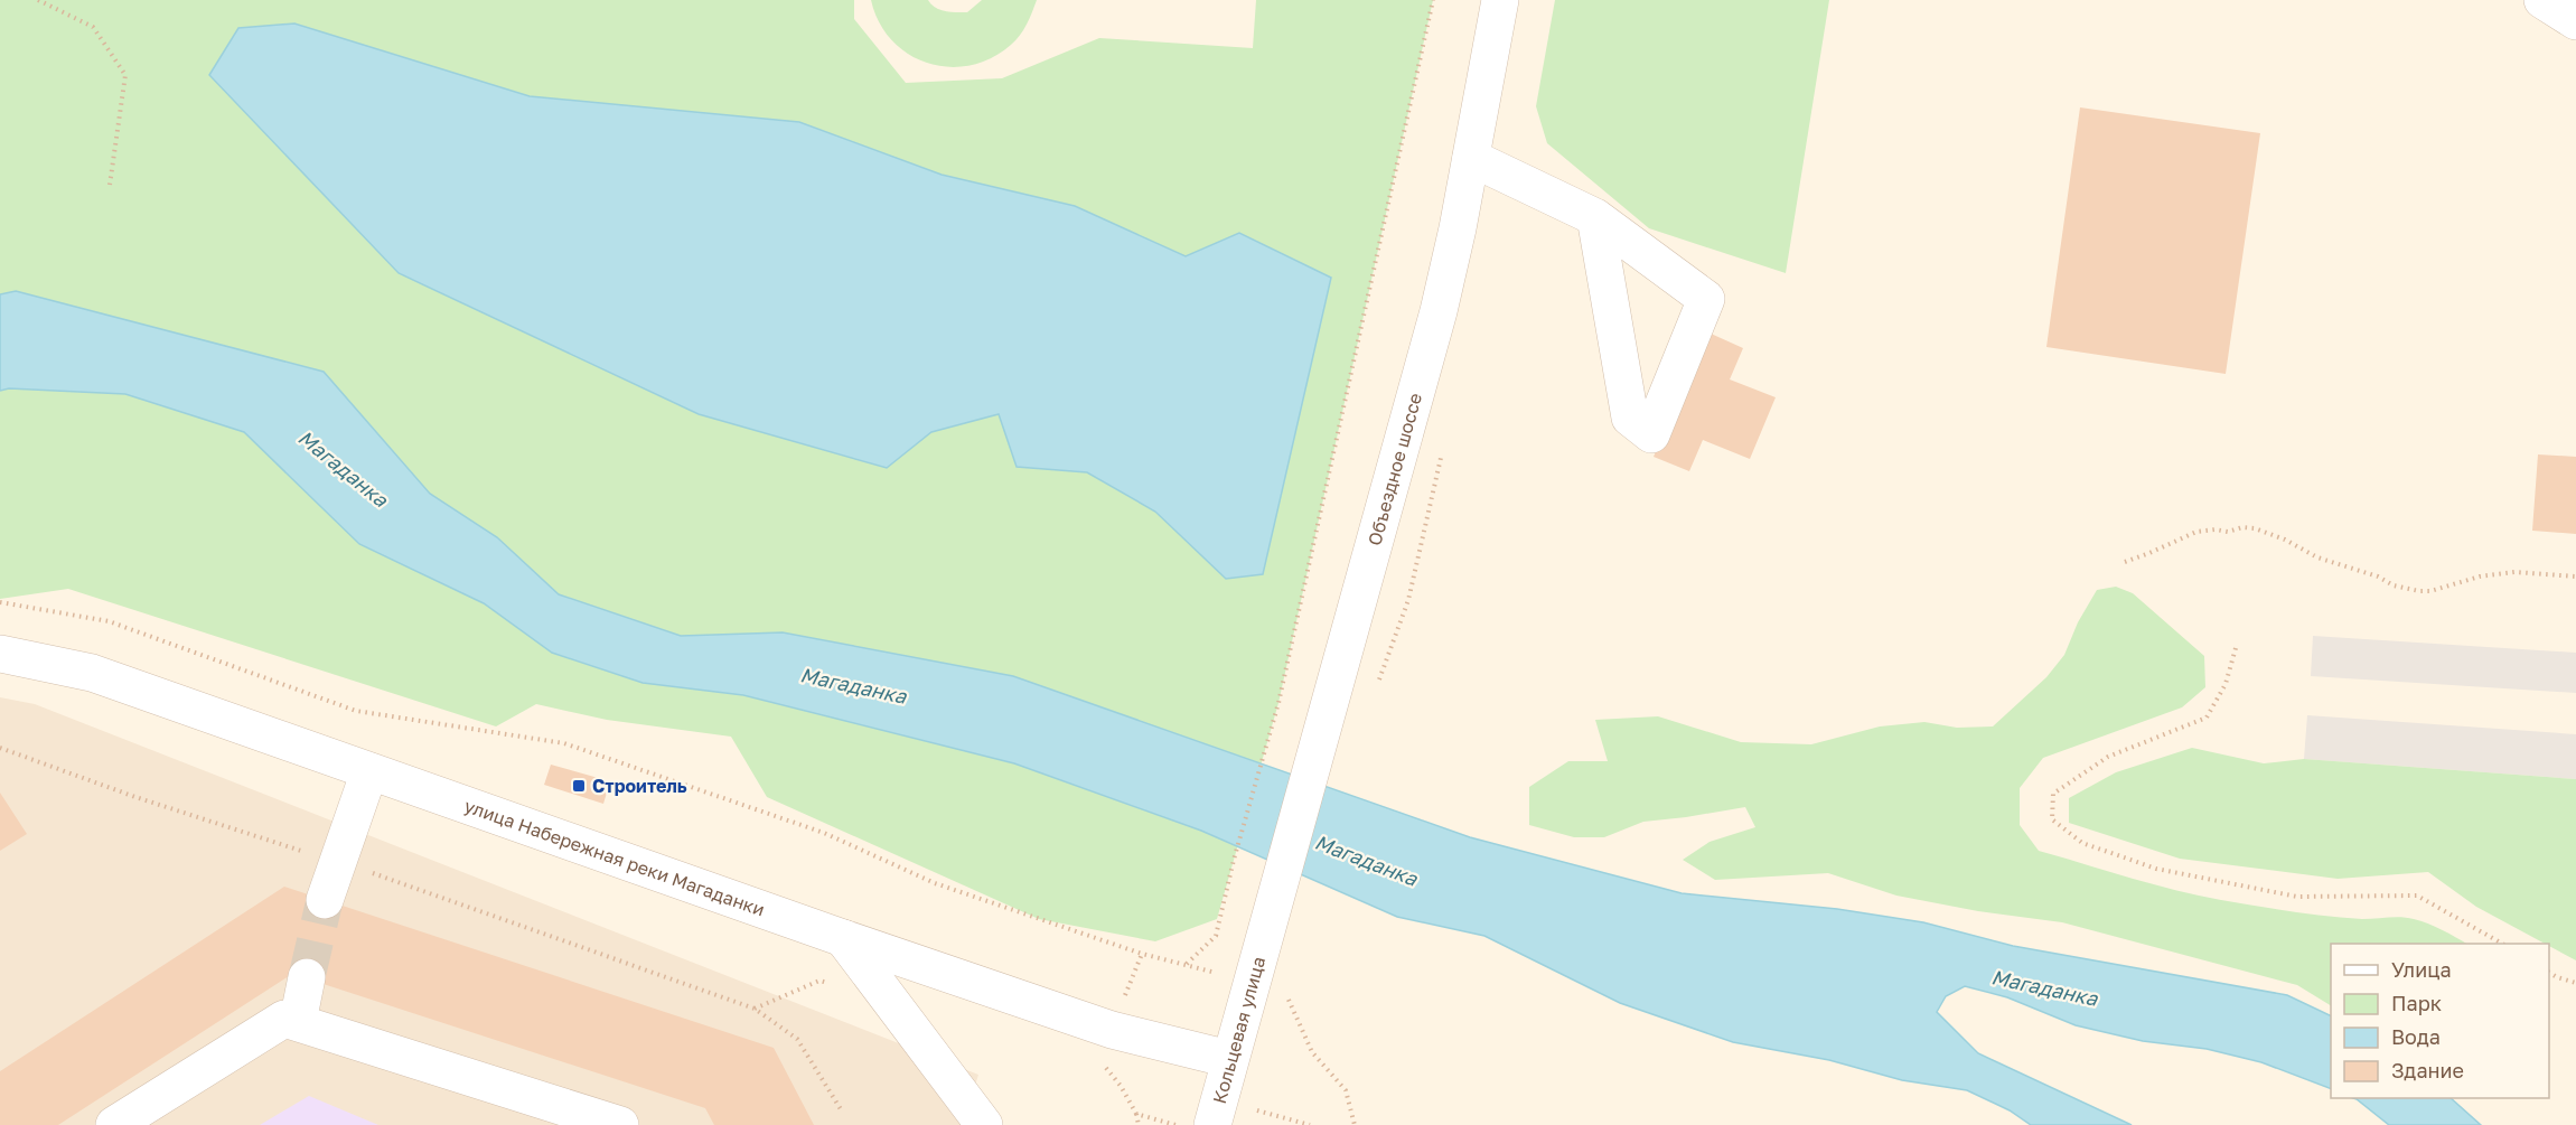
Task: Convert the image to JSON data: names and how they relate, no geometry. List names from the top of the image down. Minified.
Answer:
{"streets":{"street":["Объездное шоссе","улица Набережная реки Магаданки","Кольцевая улица"]},"crossings":[["Объездное шоссе","Кольцевая улица"],["улица Набережная реки Магаданки","Кольцевая улица"]],"water":["Магаданка"],"places":{"transit":["Строитель"]},"legend":["Улица","Парк","Вода","Здание"]}
